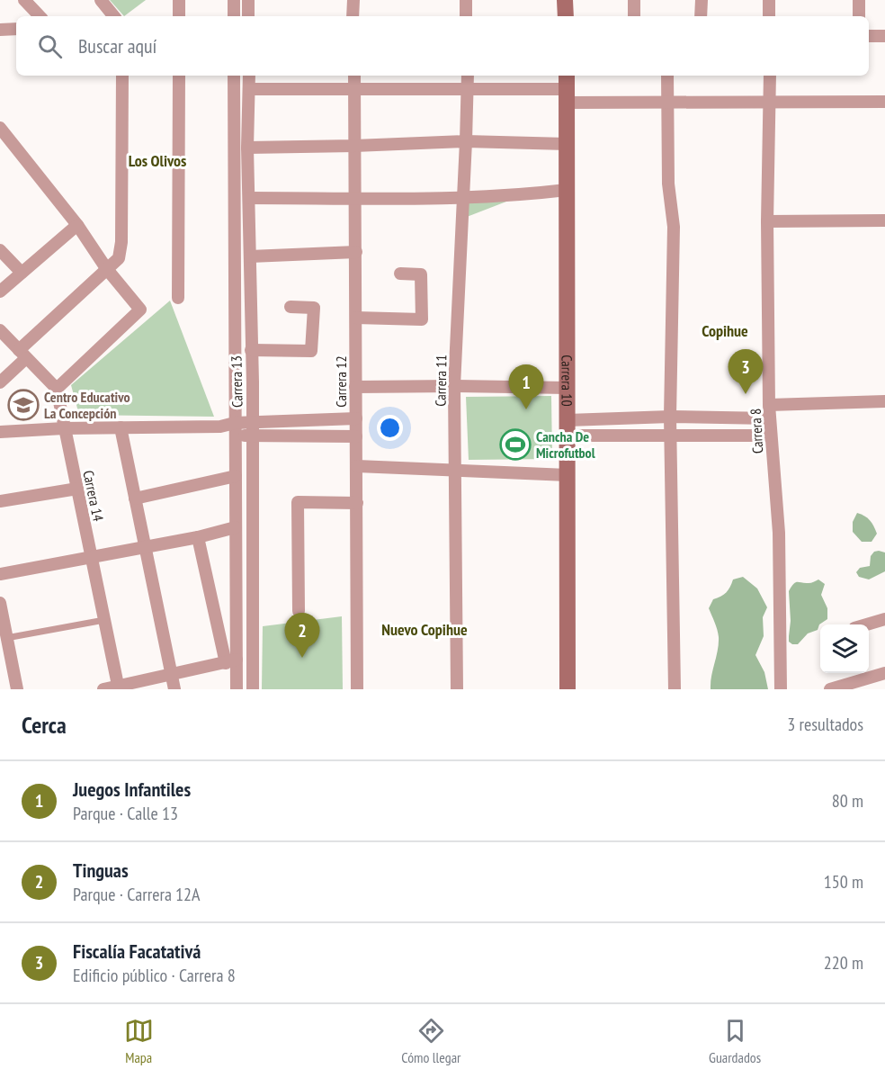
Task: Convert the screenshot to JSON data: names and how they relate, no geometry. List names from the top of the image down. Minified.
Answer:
{"streets":{"street":["Carrera 11","Carrera 13","Carrera 12","Carrera 10","Carrera 8","Carrera 14"]},"districts":["Los Olivos","Copihue","Nuevo Copihue"],"places":{"school or university":["Centro Educativo La Concepción"],"sports":["Cancha De Microfutbol"]},"page":{"search":"Buscar aquí","pins":["3","1","2"],"heading":["Cerca","3 resultados"],"list":[{"mark":"1","name":"Juegos Infantiles","note":"Parque · Calle 13","value":"80 m"},{"mark":"2","name":"Tinguas","note":"Parque · Carrera 12A","value":"150 m"},{"mark":"3","name":"Fiscalía Facatativá","note":"Edificio público · Carrera 8","value":"220 m"}],"nav":["Mapa","Cómo llegar","Guardados"]}}
